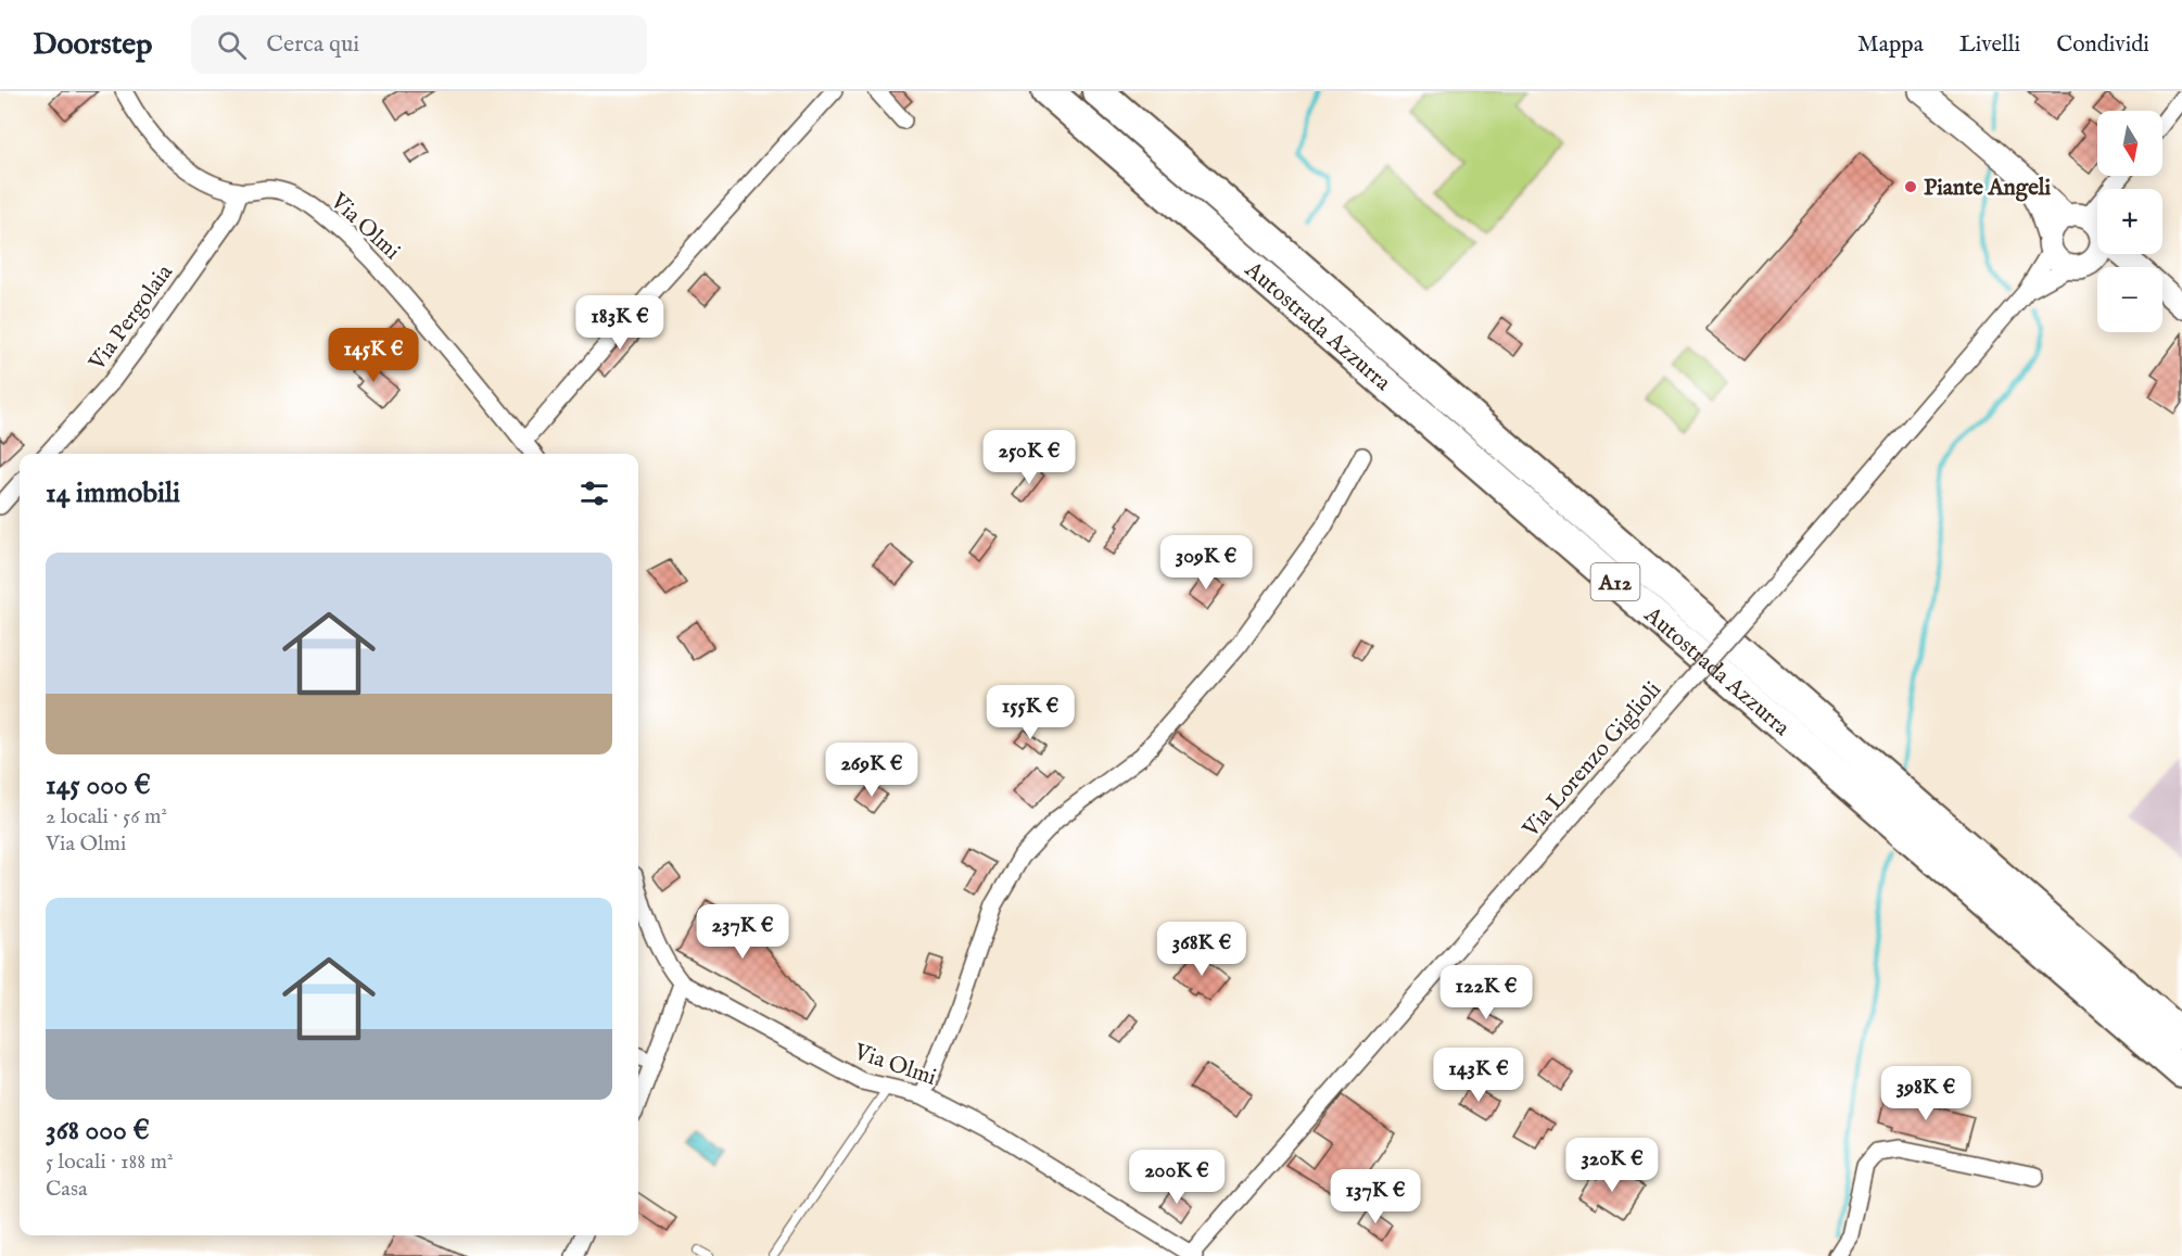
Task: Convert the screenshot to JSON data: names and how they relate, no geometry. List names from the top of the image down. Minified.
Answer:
{"streets":{"highway":["Autostrada Azzurra","A12"],"street":["Via Olmi","Via Pergolaia","Via Lorenzo Giglioli"]},"crossings":[["Via Olmi","Via Pergolaia"],["Via Olmi","Via Lorenzo Giglioli"]],"places":["Piante Angeli"],"north":"bottom","page":{"header":"Doorstep","search":"Cerca qui","nav":["Mappa","Livelli","Condividi"],"map_buttons":["+","−"],"price":["183K €","145K €","250K €","309K €","155K €","269K €","237K €","368K €","122K €","143K €","398K €","320K €","200K €","137K €"],"heading":"14 immobili","list":[{"name":"145 000 €","note":"2 locali · 56 m² · Via Olmi"},{"name":"368 000 €","note":"5 locali · 188 m² · Casa"}]}}
